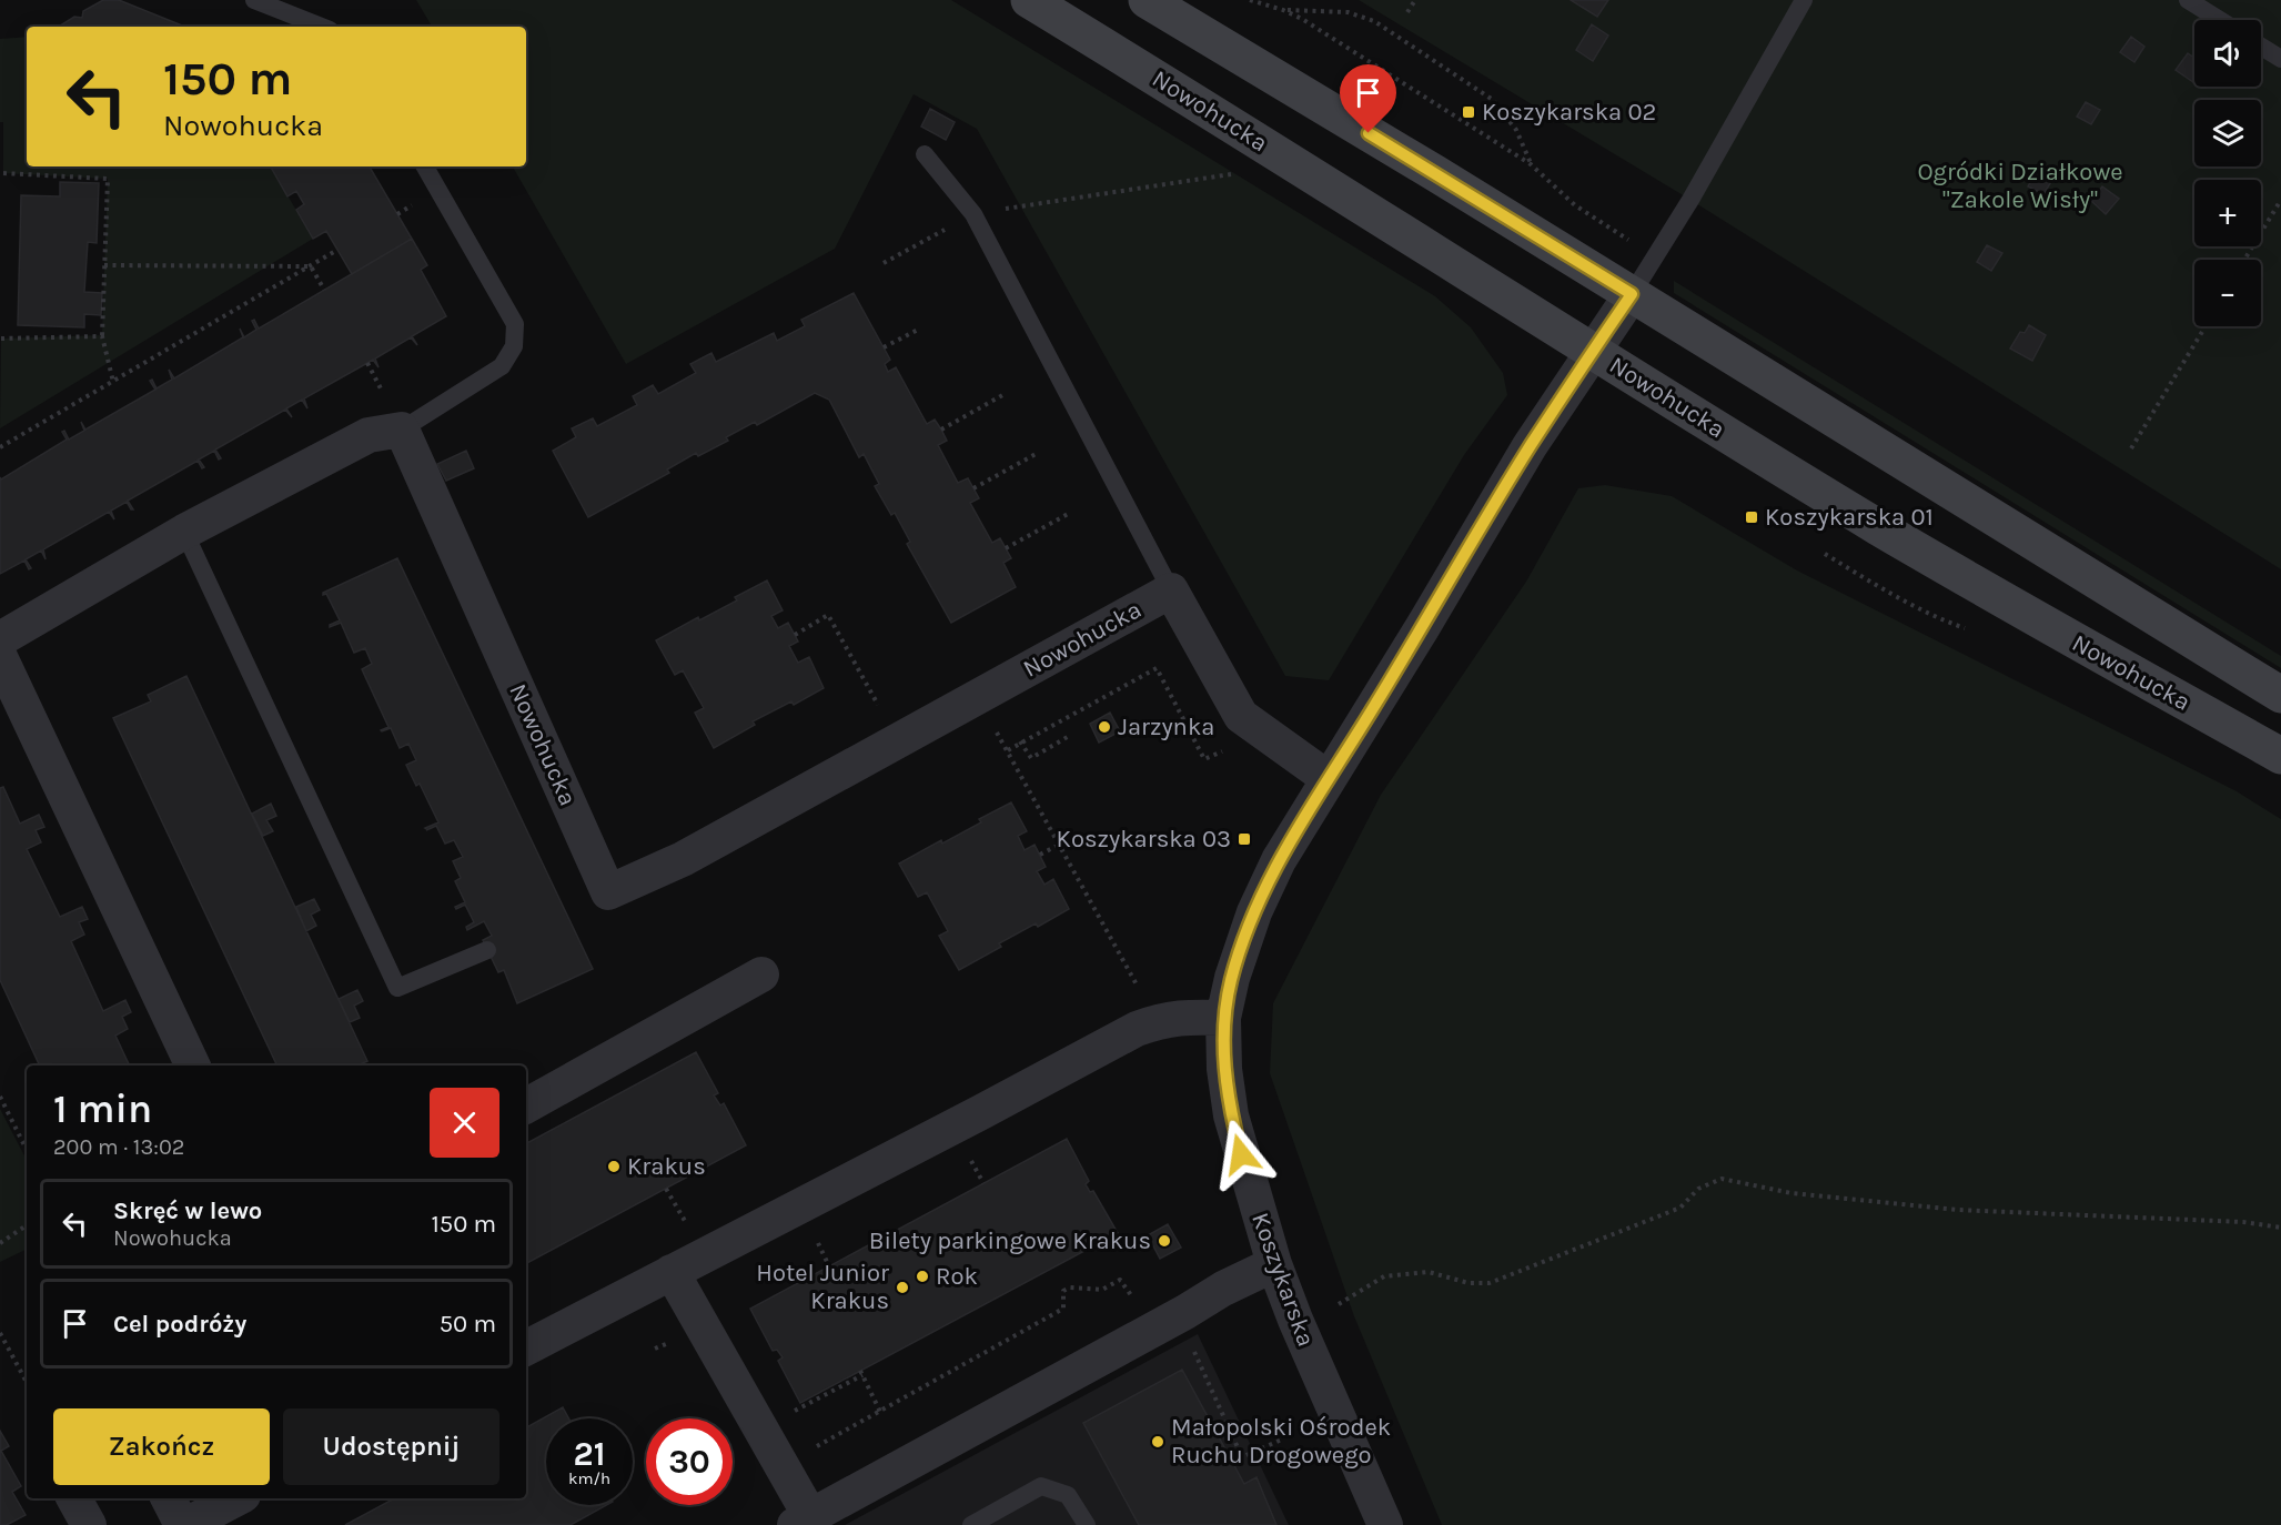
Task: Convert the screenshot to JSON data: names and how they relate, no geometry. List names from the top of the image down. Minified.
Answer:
{"streets":{"main road":["Nowohucka"],"street":["Koszykarska"]},"crossings":[["Nowohucka","Koszykarska"]],"parks":["Ogródki Działkowe \"Zakole Wisły\""],"places":{"transit":["Koszykarska 02","Koszykarska 01","Koszykarska 03"],"other":["Jarzynka","Krakus","Bilety parkingowe Krakus","Rok","Hotel Junior Krakus","Małopolski Ośrodek Ruchu Drogowego"]},"page":{"map_buttons":["+","−"],"turn":["150 m","Nowohucka"],"heading":["1 min","200 m · 13:02"],"list":[{"name":"Skręć w lewo","note":"Nowohucka","value":"150 m"},{"name":"Cel podróży","value":"50 m"}],"buttons":["Zakończ","Udostępnij"],"speed":"21 km/h","limit":"30"}}
